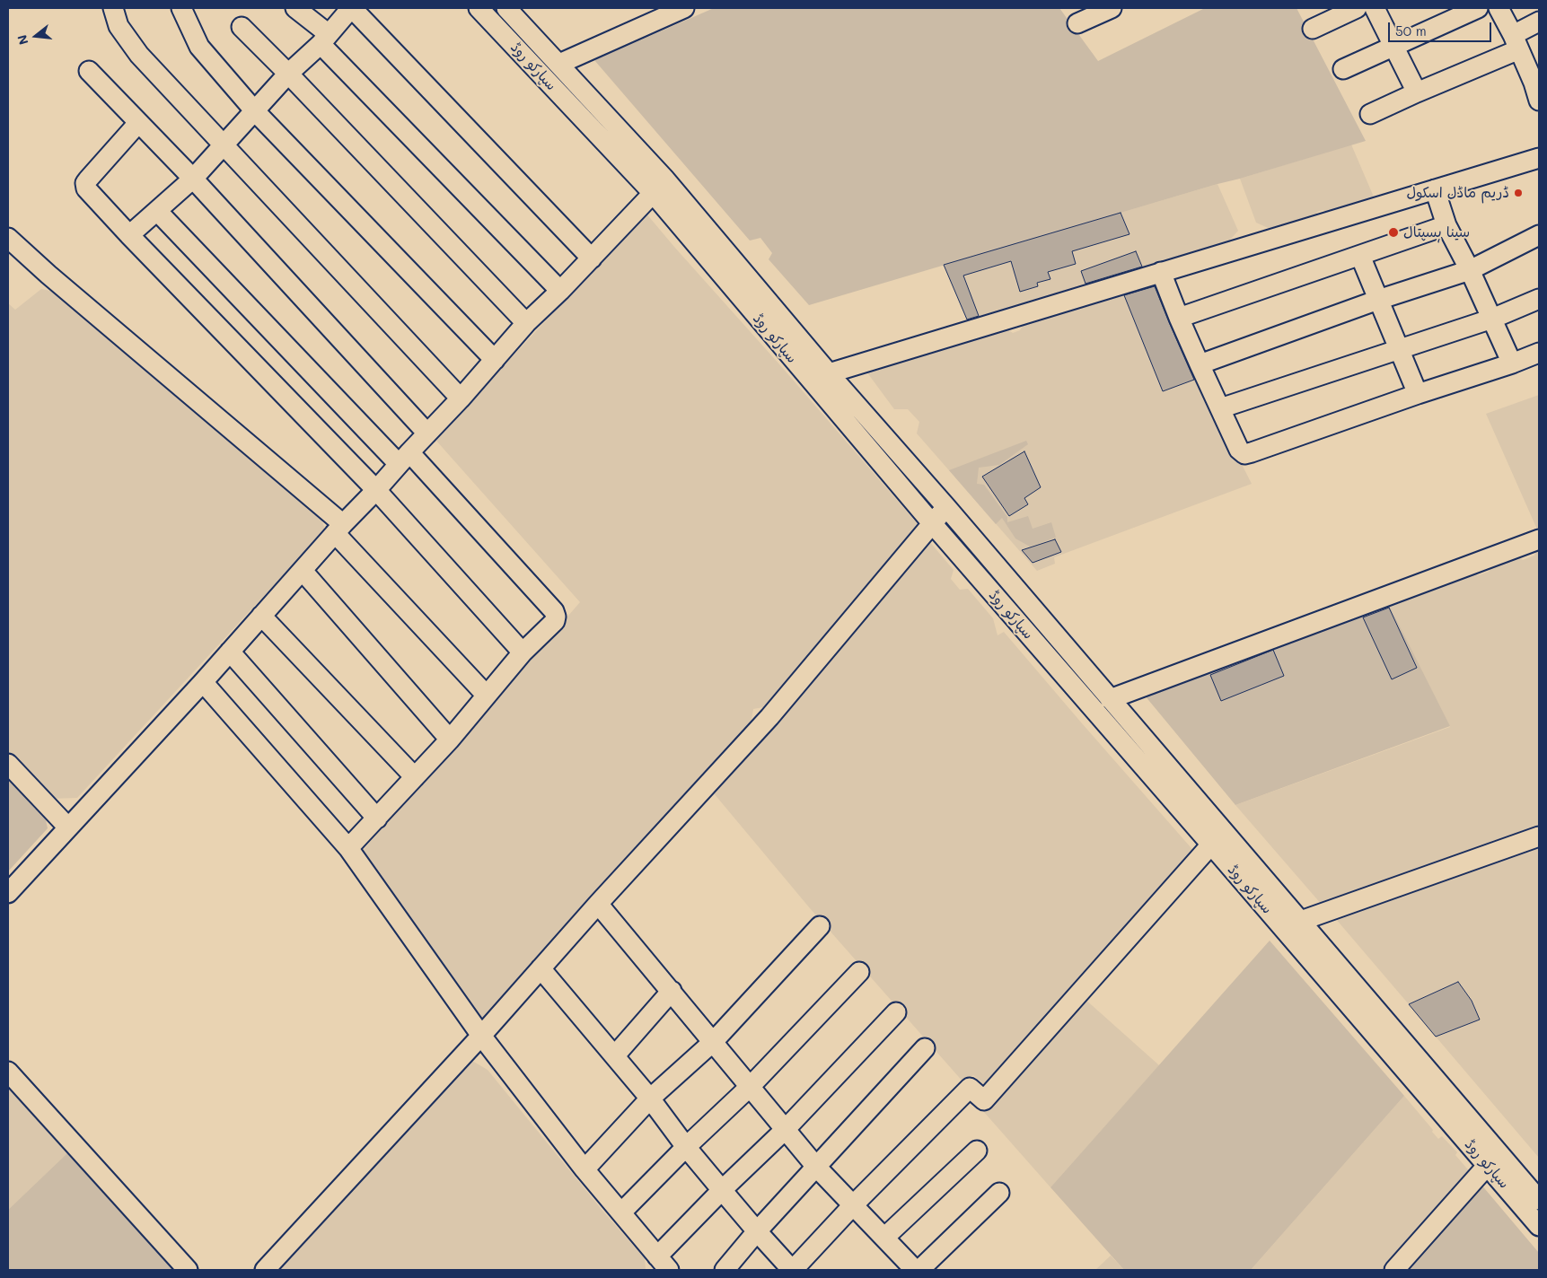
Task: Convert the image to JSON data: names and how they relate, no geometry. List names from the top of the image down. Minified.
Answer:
{"streets":{"street":["سپارکو روڈ"]},"places":["ڈریم ماڈل اسکول","سینا ہسپتال"],"scale_bar":"50 m","north":"left"}
